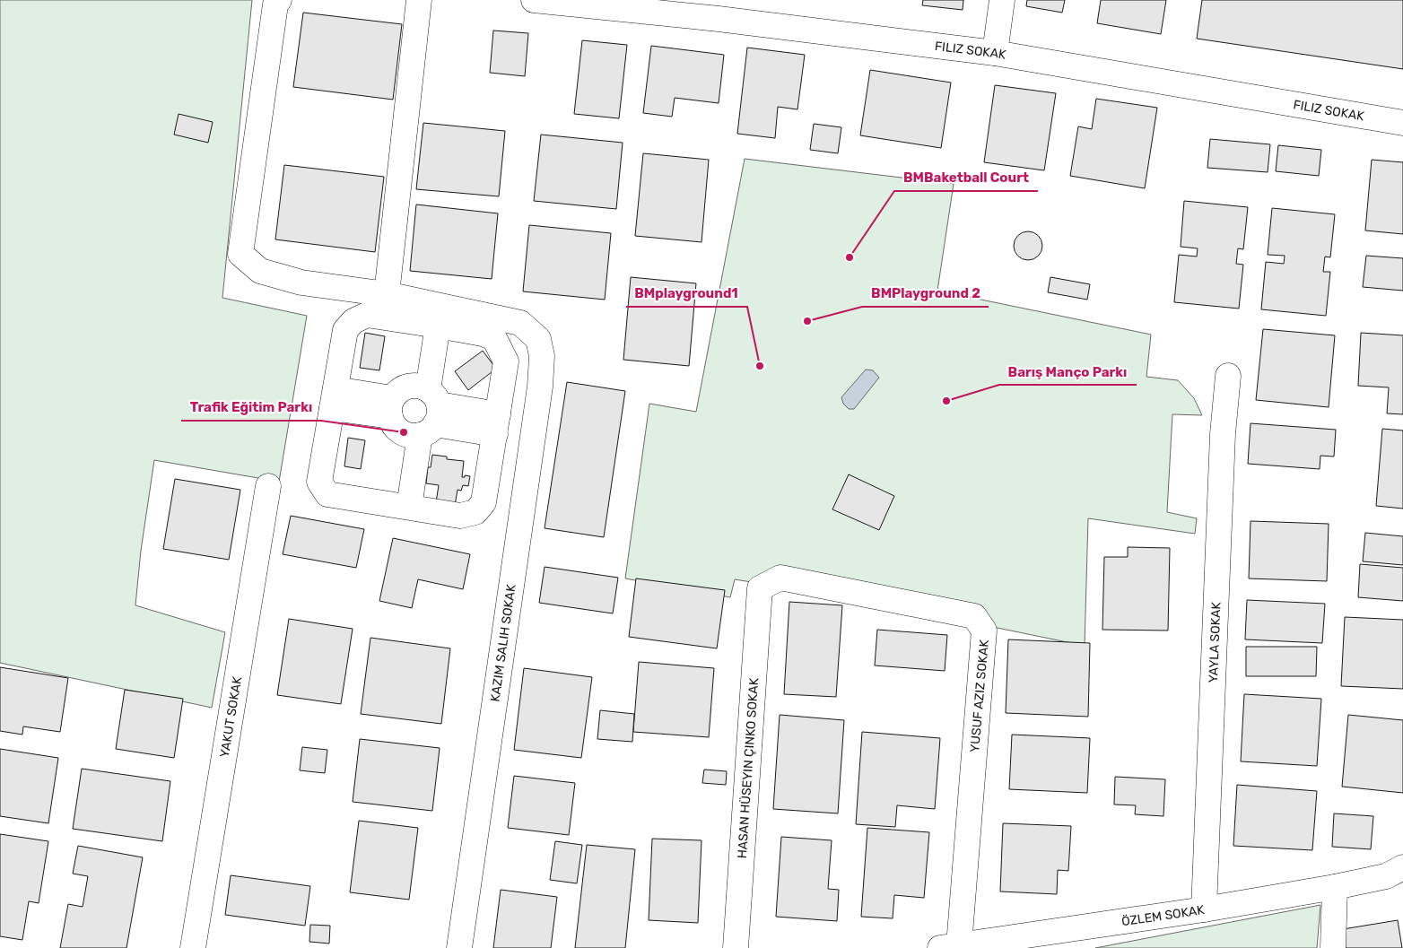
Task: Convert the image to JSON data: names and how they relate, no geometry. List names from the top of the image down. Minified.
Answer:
{"streets":{"street":["FILIZ SOKAK","YAYLA SOKAK","YUSUF AZIZ SOKAK","YAKUT SOKAK","HASAN HÜSEYIN ÇINKO SOKAK","ÖZLEM SOKAK"]},"crossings":[["YAYLA SOKAK","ÖZLEM SOKAK"],["YUSUF AZIZ SOKAK","HASAN HÜSEYIN ÇINKO SOKAK"],["YUSUF AZIZ SOKAK","ÖZLEM SOKAK"]],"places":["BMBaketball Court","BMPlayground 2","BMplayground1","Barış Manço Parkı","Trafik Eğitim Parkı"]}
